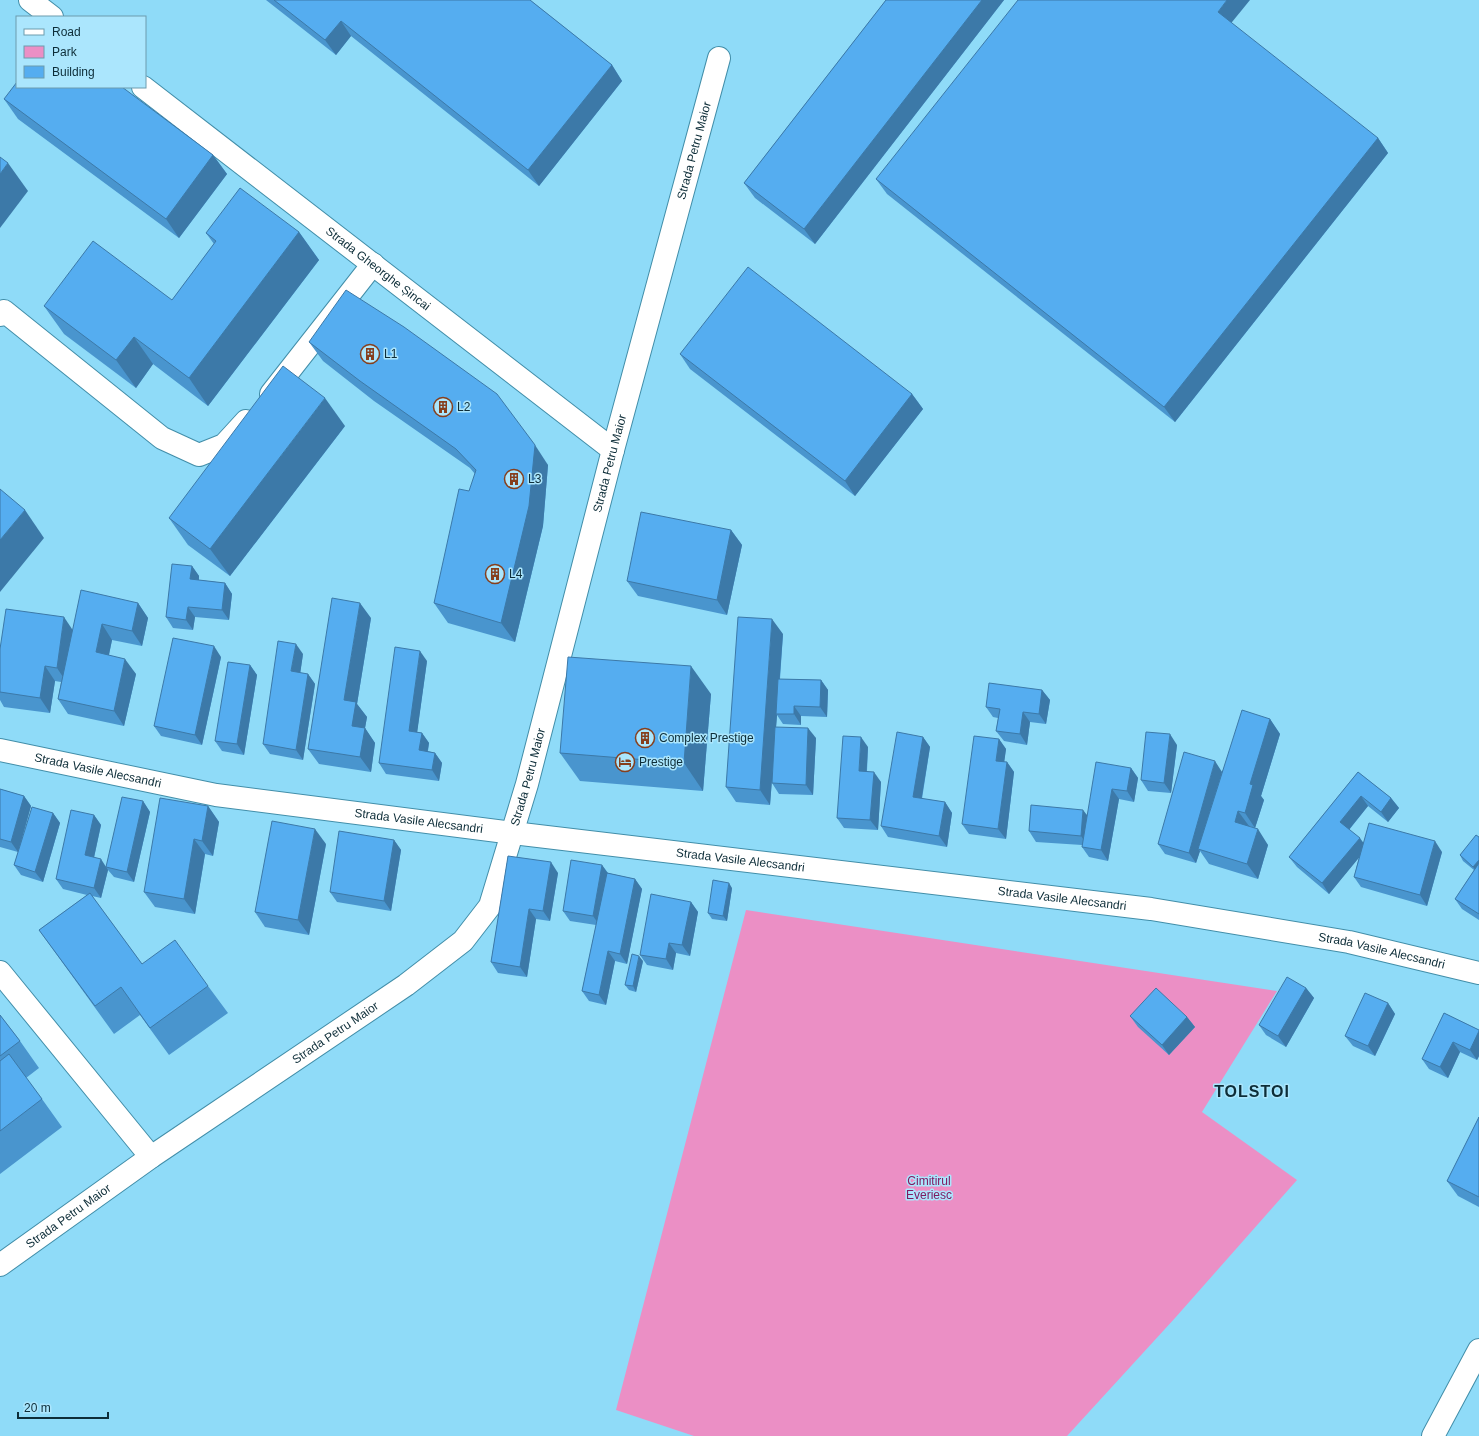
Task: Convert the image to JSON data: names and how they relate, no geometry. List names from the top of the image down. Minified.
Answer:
{"streets":{"street":["Strada Petru Maior","Strada Gheorghe Șincai","Strada Vasile Alecsandri"]},"crossings":[["Strada Petru Maior","Strada Gheorghe Șincai"],["Strada Petru Maior","Strada Vasile Alecsandri"]],"districts":["TOLSTOI"],"parks":["Cimitirul Everiesc"],"places":{"building":["L1","L2","L3","L4","Complex Prestige"],"hotel":["Prestige"]},"legend":["Road","Park","Building"],"scale_bar":"20 m"}
